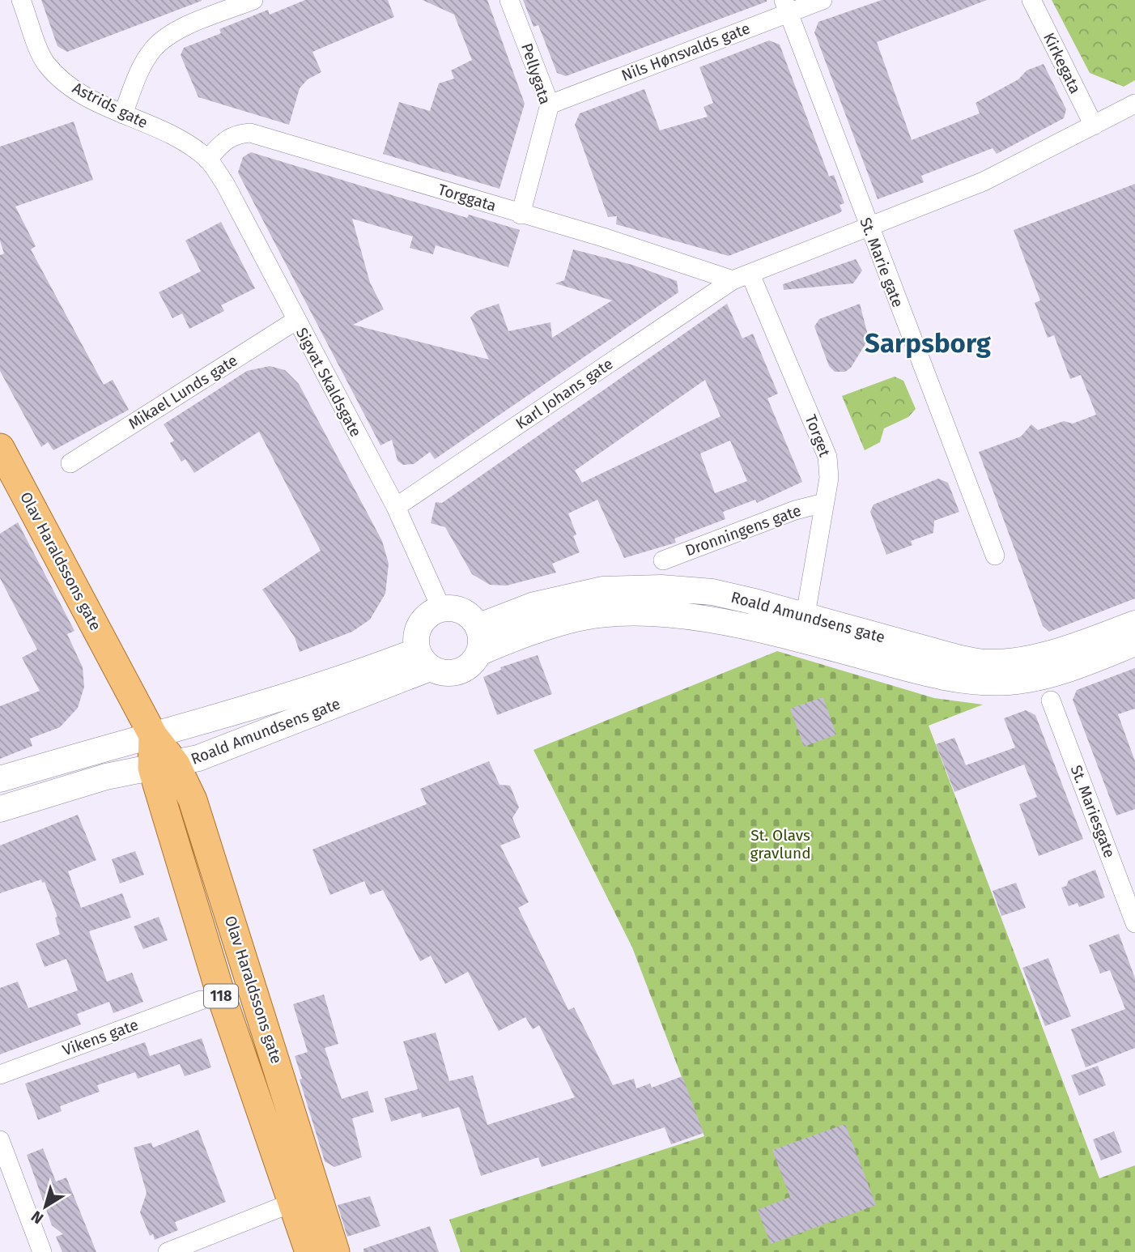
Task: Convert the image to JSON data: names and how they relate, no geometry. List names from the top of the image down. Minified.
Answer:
{"streets":{"main road":["Olav Haraldssons gate","118"],"street":["Nils Hønsvalds gate","Kirkegata","Pellygata","Astrids gate","Torggata","St. Marie gate","Sigvat Skaldsgate","Mikael Lunds gate","Karl Johans gate","Torget","Dronningens gate","Roald Amundsens gate","St. Mariesgate","Vikens gate"]},"crossings":[["Nils Hønsvalds gate","Pellygata"],["Nils Hønsvalds gate","St. Marie gate"],["Pellygata","Torggata"],["Astrids gate","Torggata"],["Astrids gate","Sigvat Skaldsgate"],["Torggata","Sigvat Skaldsgate"],["Torggata","Karl Johans gate"],["Sigvat Skaldsgate","Mikael Lunds gate"],["Sigvat Skaldsgate","Karl Johans gate"],["Sigvat Skaldsgate","Roald Amundsens gate"],["Torget","Dronningens gate"],["Torget","Roald Amundsens gate"],["Olav Haraldssons gate","Roald Amundsens gate"]],"districts":["Sarpsborg"],"parks":["St. Olavs gravlund"],"north":"bottom left"}
